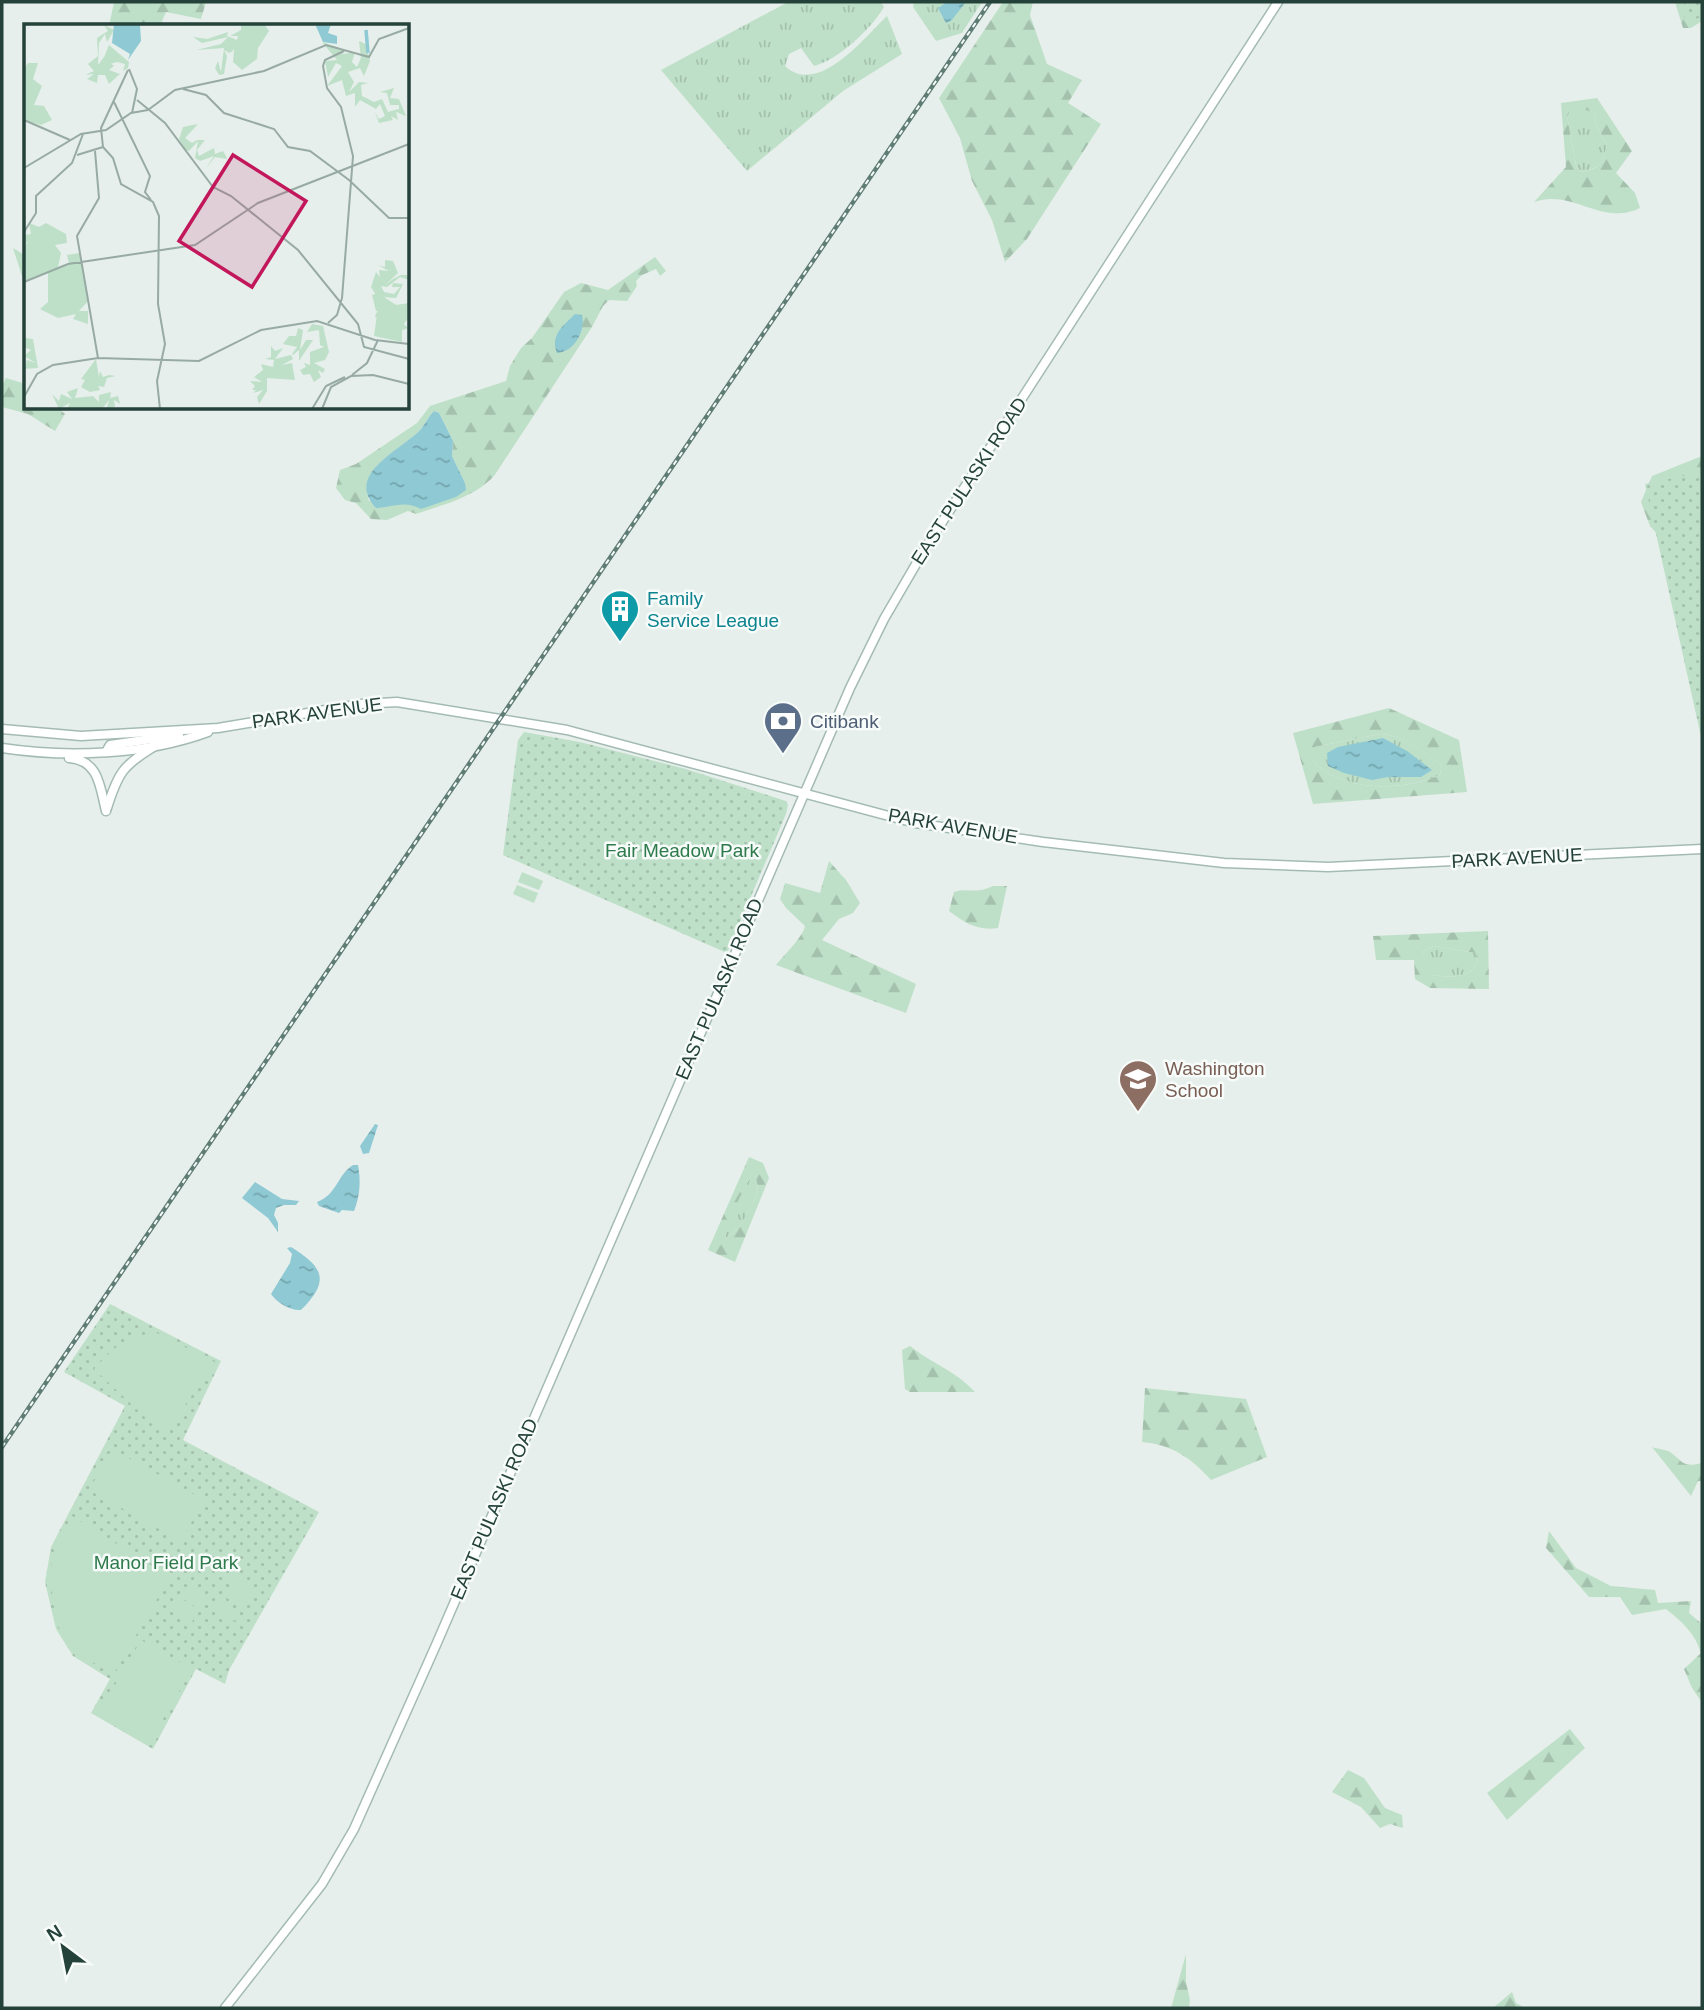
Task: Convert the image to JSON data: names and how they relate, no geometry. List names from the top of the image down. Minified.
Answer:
{"streets":{"main road":["EAST PULASKI ROAD","PARK AVENUE"]},"crossings":[["EAST PULASKI ROAD","PARK AVENUE"]],"parks":["Fair Meadow Park","Manor Field Park"],"places":{"building":["Family Service League"],"bank":["Citibank"],"school or university":["Washington School"]},"north":"top left"}
